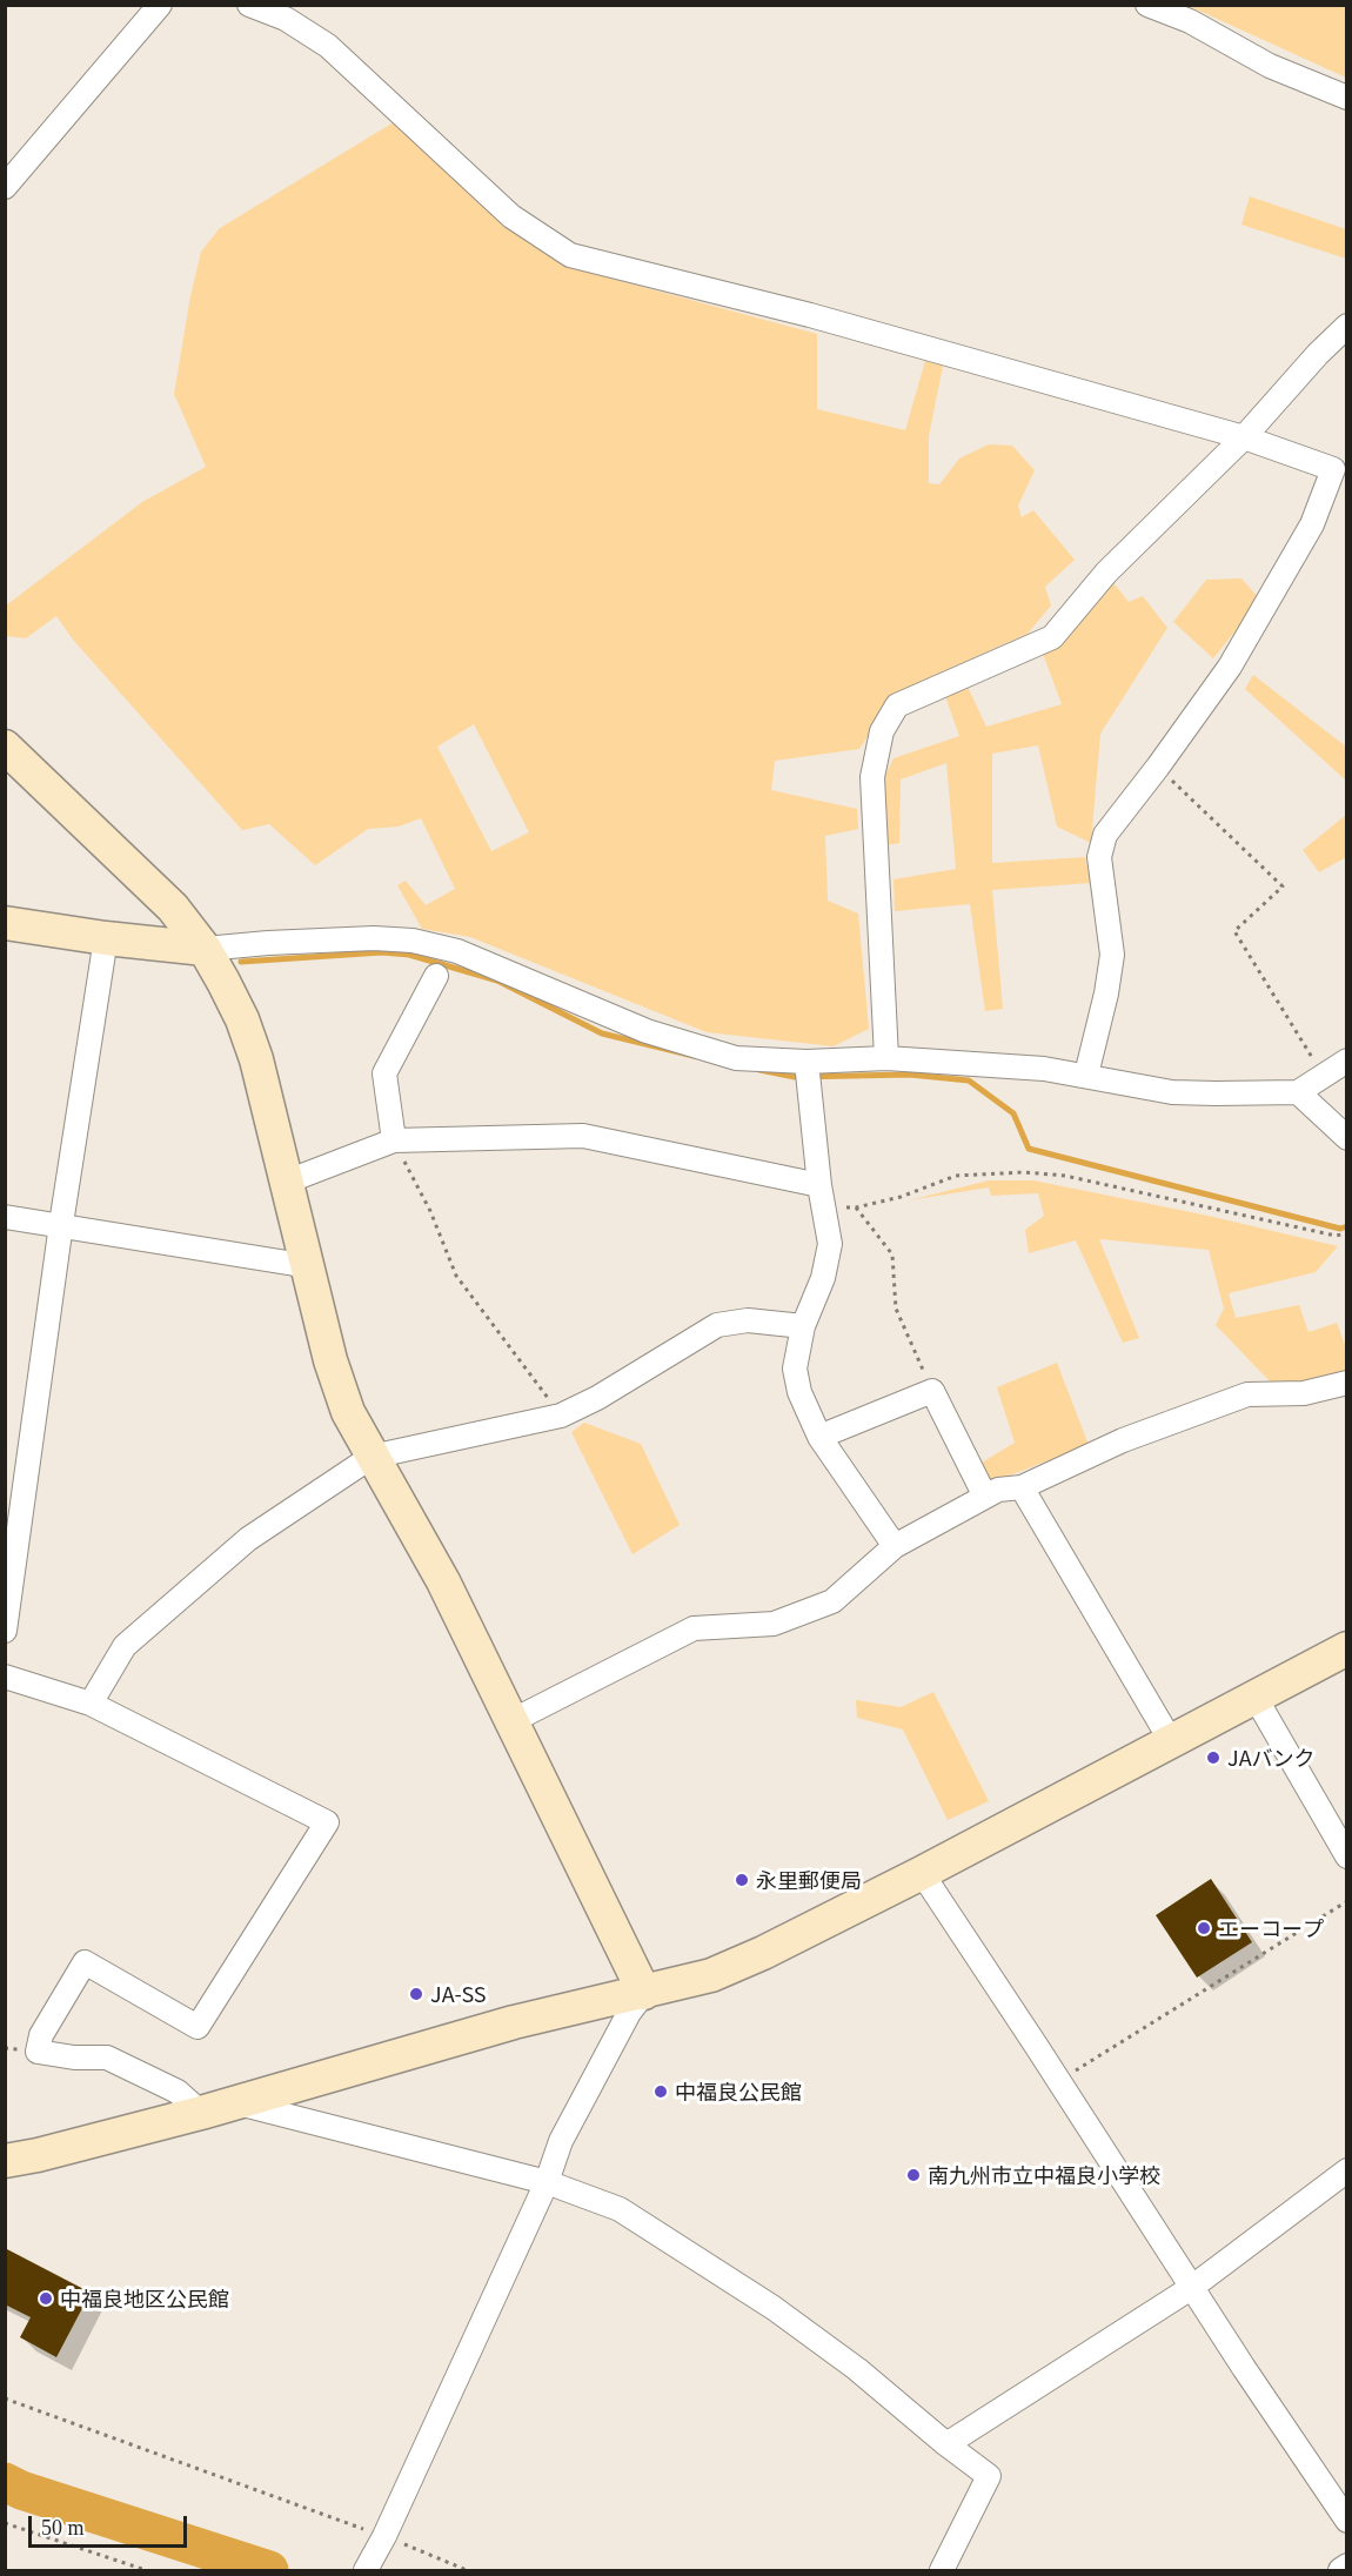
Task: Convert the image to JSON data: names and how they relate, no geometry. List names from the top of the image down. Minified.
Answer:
{"places":["JAバンク","永里郵便局","エーコープ","JA-SS","中福良公民館","南九州市立中福良小学校","中福良地区公民館"],"scale_bar":"50 m"}
